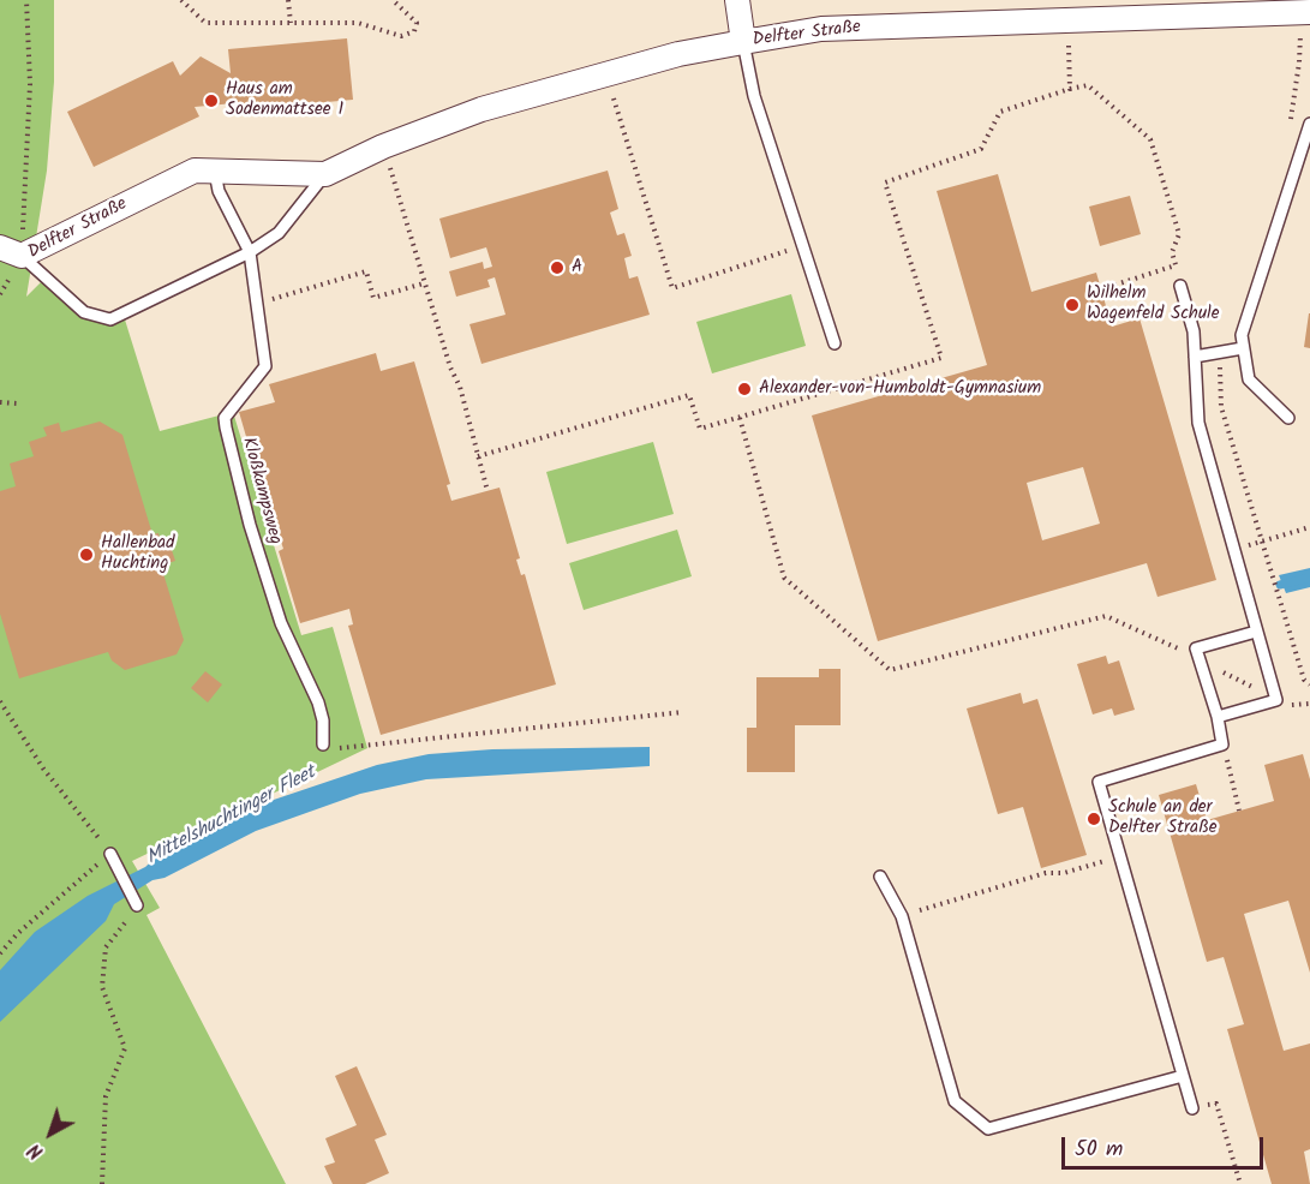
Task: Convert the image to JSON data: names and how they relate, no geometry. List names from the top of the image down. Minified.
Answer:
{"streets":{"street":["Delfter Straße"],"lane":["Kloßkampsweg"]},"crossings":[["Delfter Straße","Kloßkampsweg"]],"water":["Mittelshuchtinger Fleet"],"places":["Haus am Sodenmattsee 1","A","Wilhelm Wagenfeld Schule","Alexander-von-Humboldt-Gymnasium","Hallenbad Huchting","Schule an der Delfter Straße"],"scale_bar":"50 m","north":"bottom left"}
